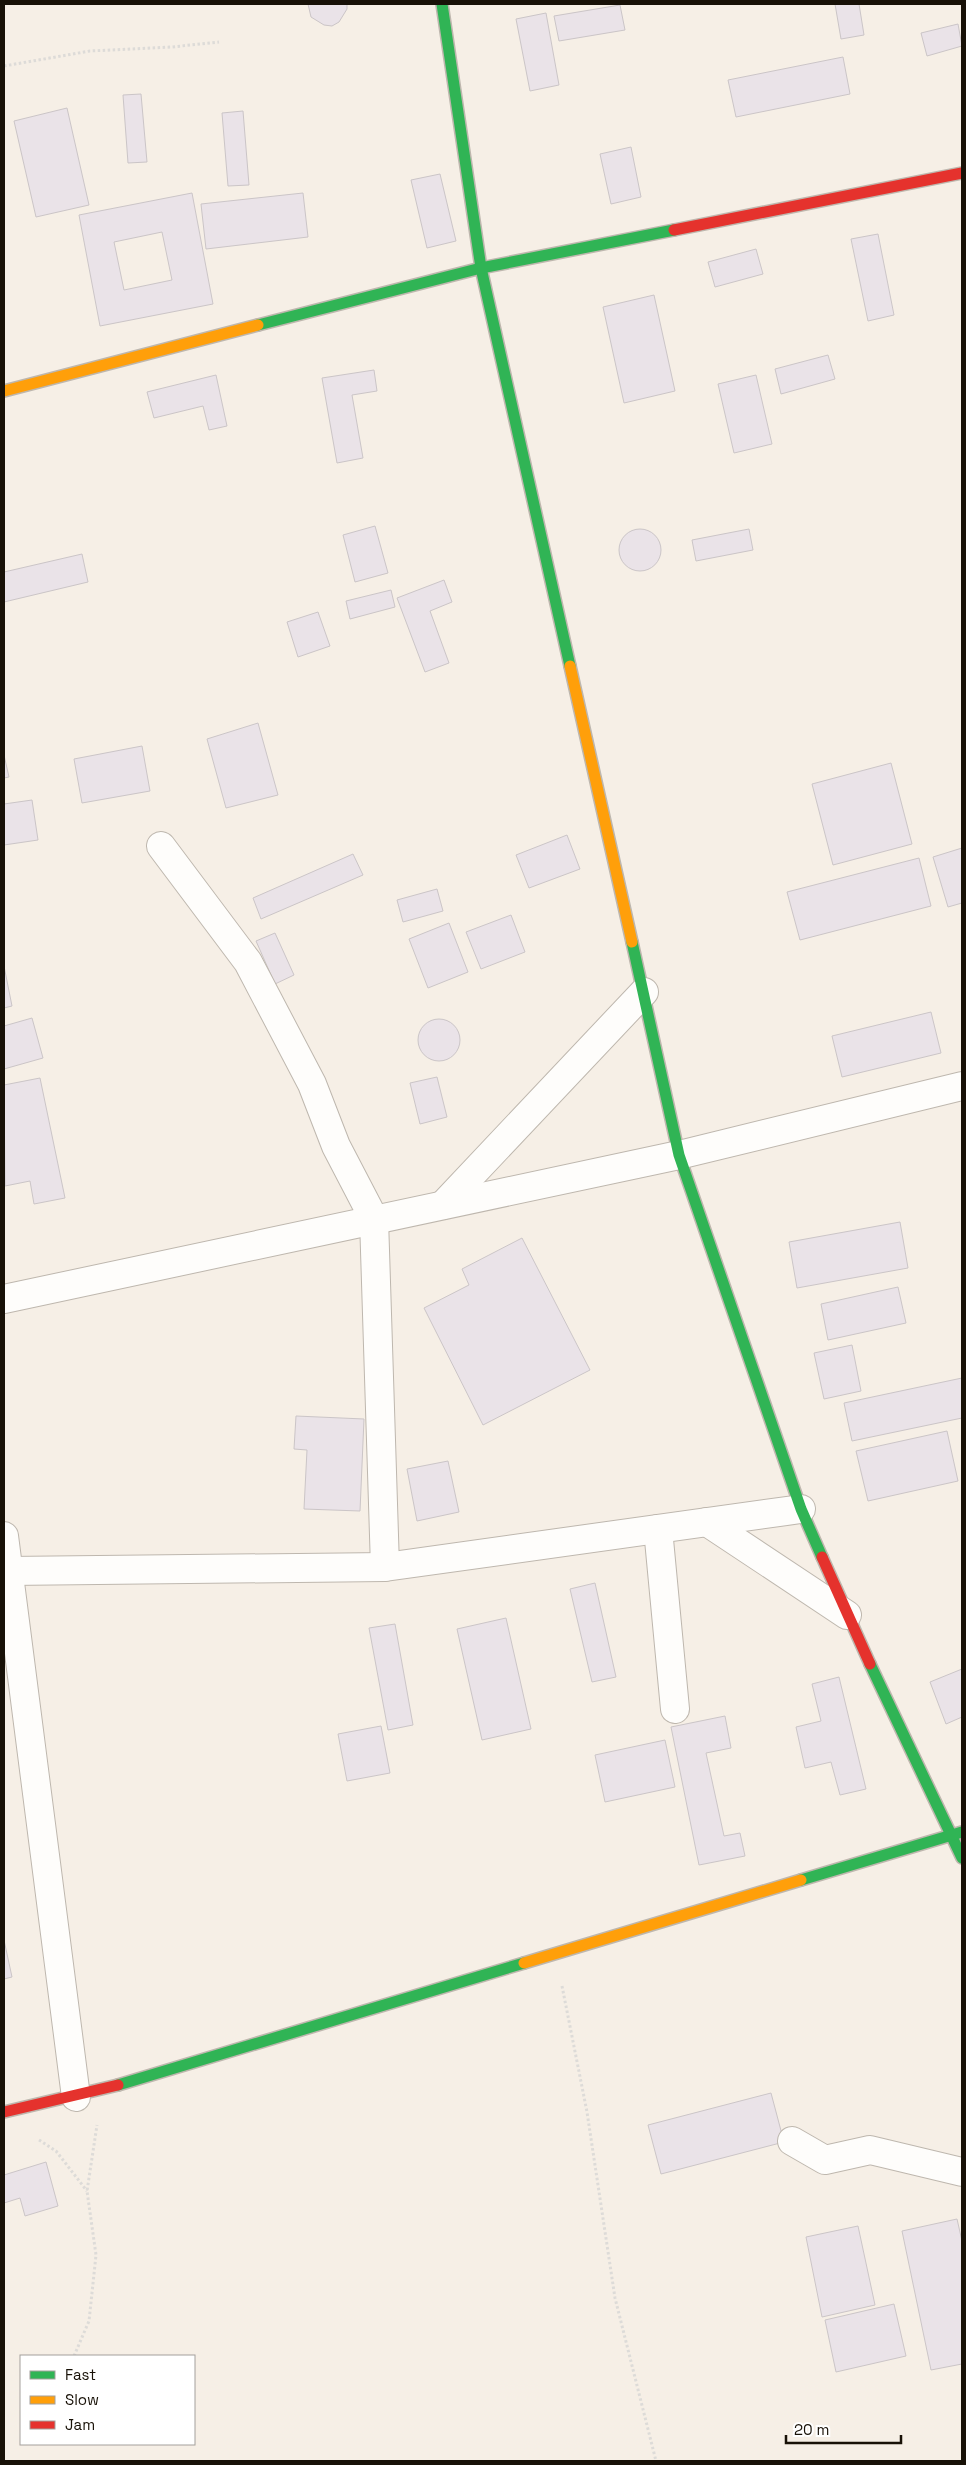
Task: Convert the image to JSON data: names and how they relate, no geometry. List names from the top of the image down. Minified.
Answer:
{"legend":["Fast","Slow","Jam"],"scale_bar":"20 m"}
